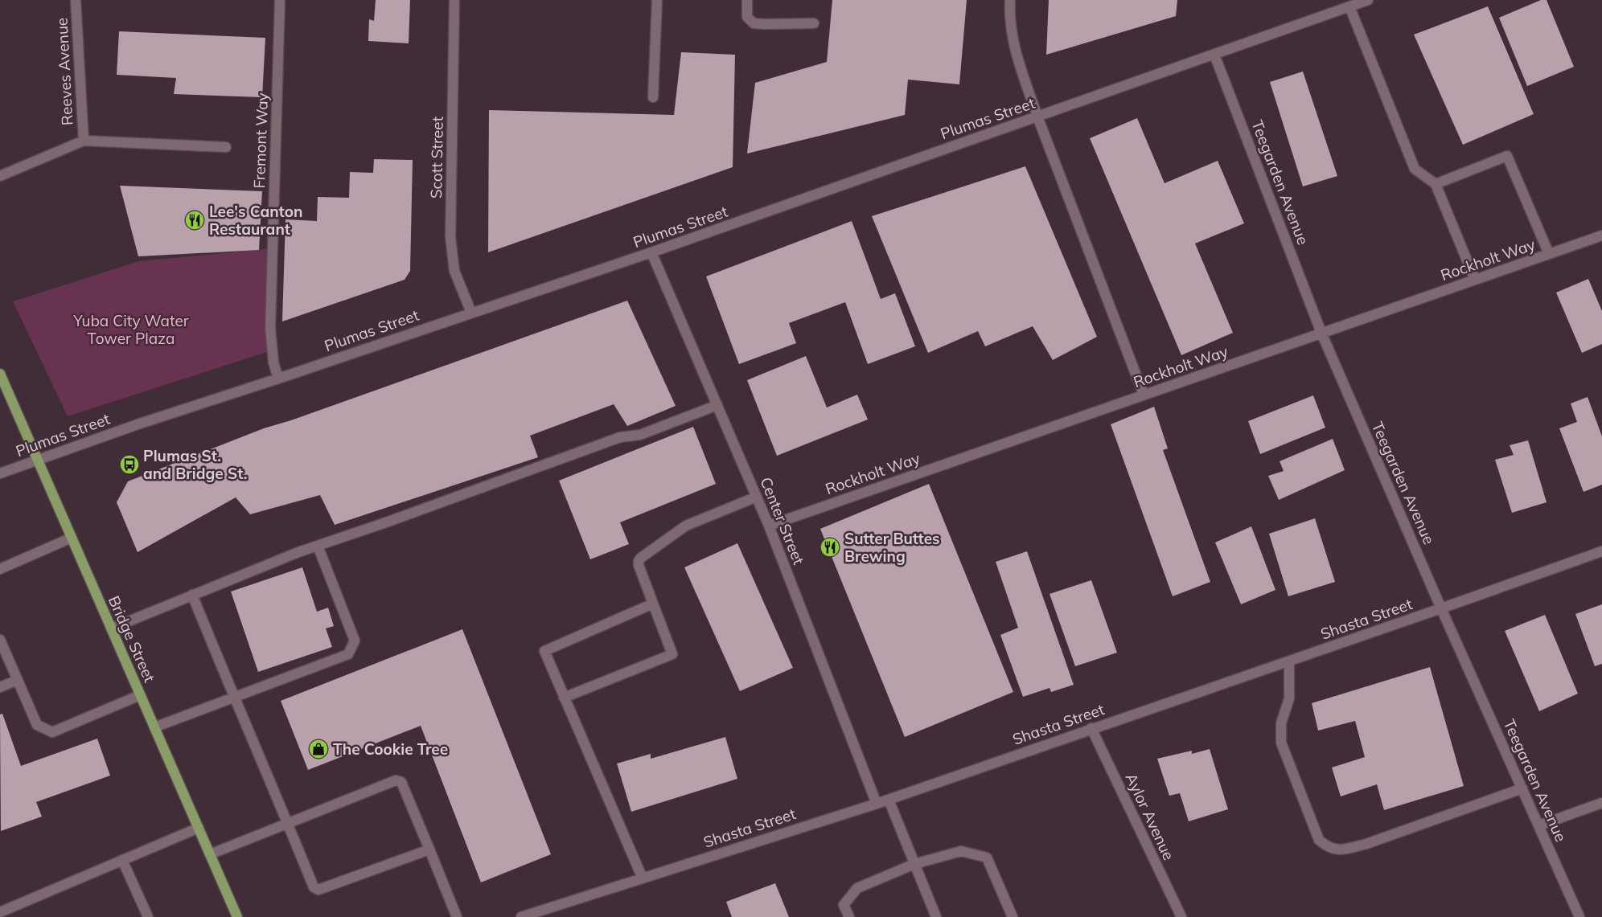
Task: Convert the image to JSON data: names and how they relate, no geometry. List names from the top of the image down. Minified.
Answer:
{"streets":{"main road":["Bridge Street"],"street":["Reeves Avenue","Plumas Street","Fremont Way","Scott Street","Teegarden Avenue","Rockholt Way","Center Street","Shasta Street","Aylor Avenue"]},"crossings":[["Plumas Street","Fremont Way"],["Plumas Street","Scott Street"],["Plumas Street","Teegarden Avenue"],["Plumas Street","Center Street"],["Plumas Street","Bridge Street"],["Teegarden Avenue","Rockholt Way"],["Teegarden Avenue","Shasta Street"],["Rockholt Way","Center Street"],["Center Street","Shasta Street"],["Shasta Street","Aylor Avenue"]],"parks":["Yuba City Water Tower Plaza"],"places":{"restaurant":["Lee's Canton Restaurant","Sutter Buttes Brewing"],"bus stop":["Plumas St. and Bridge St."],"shop":["The Cookie Tree"]}}
